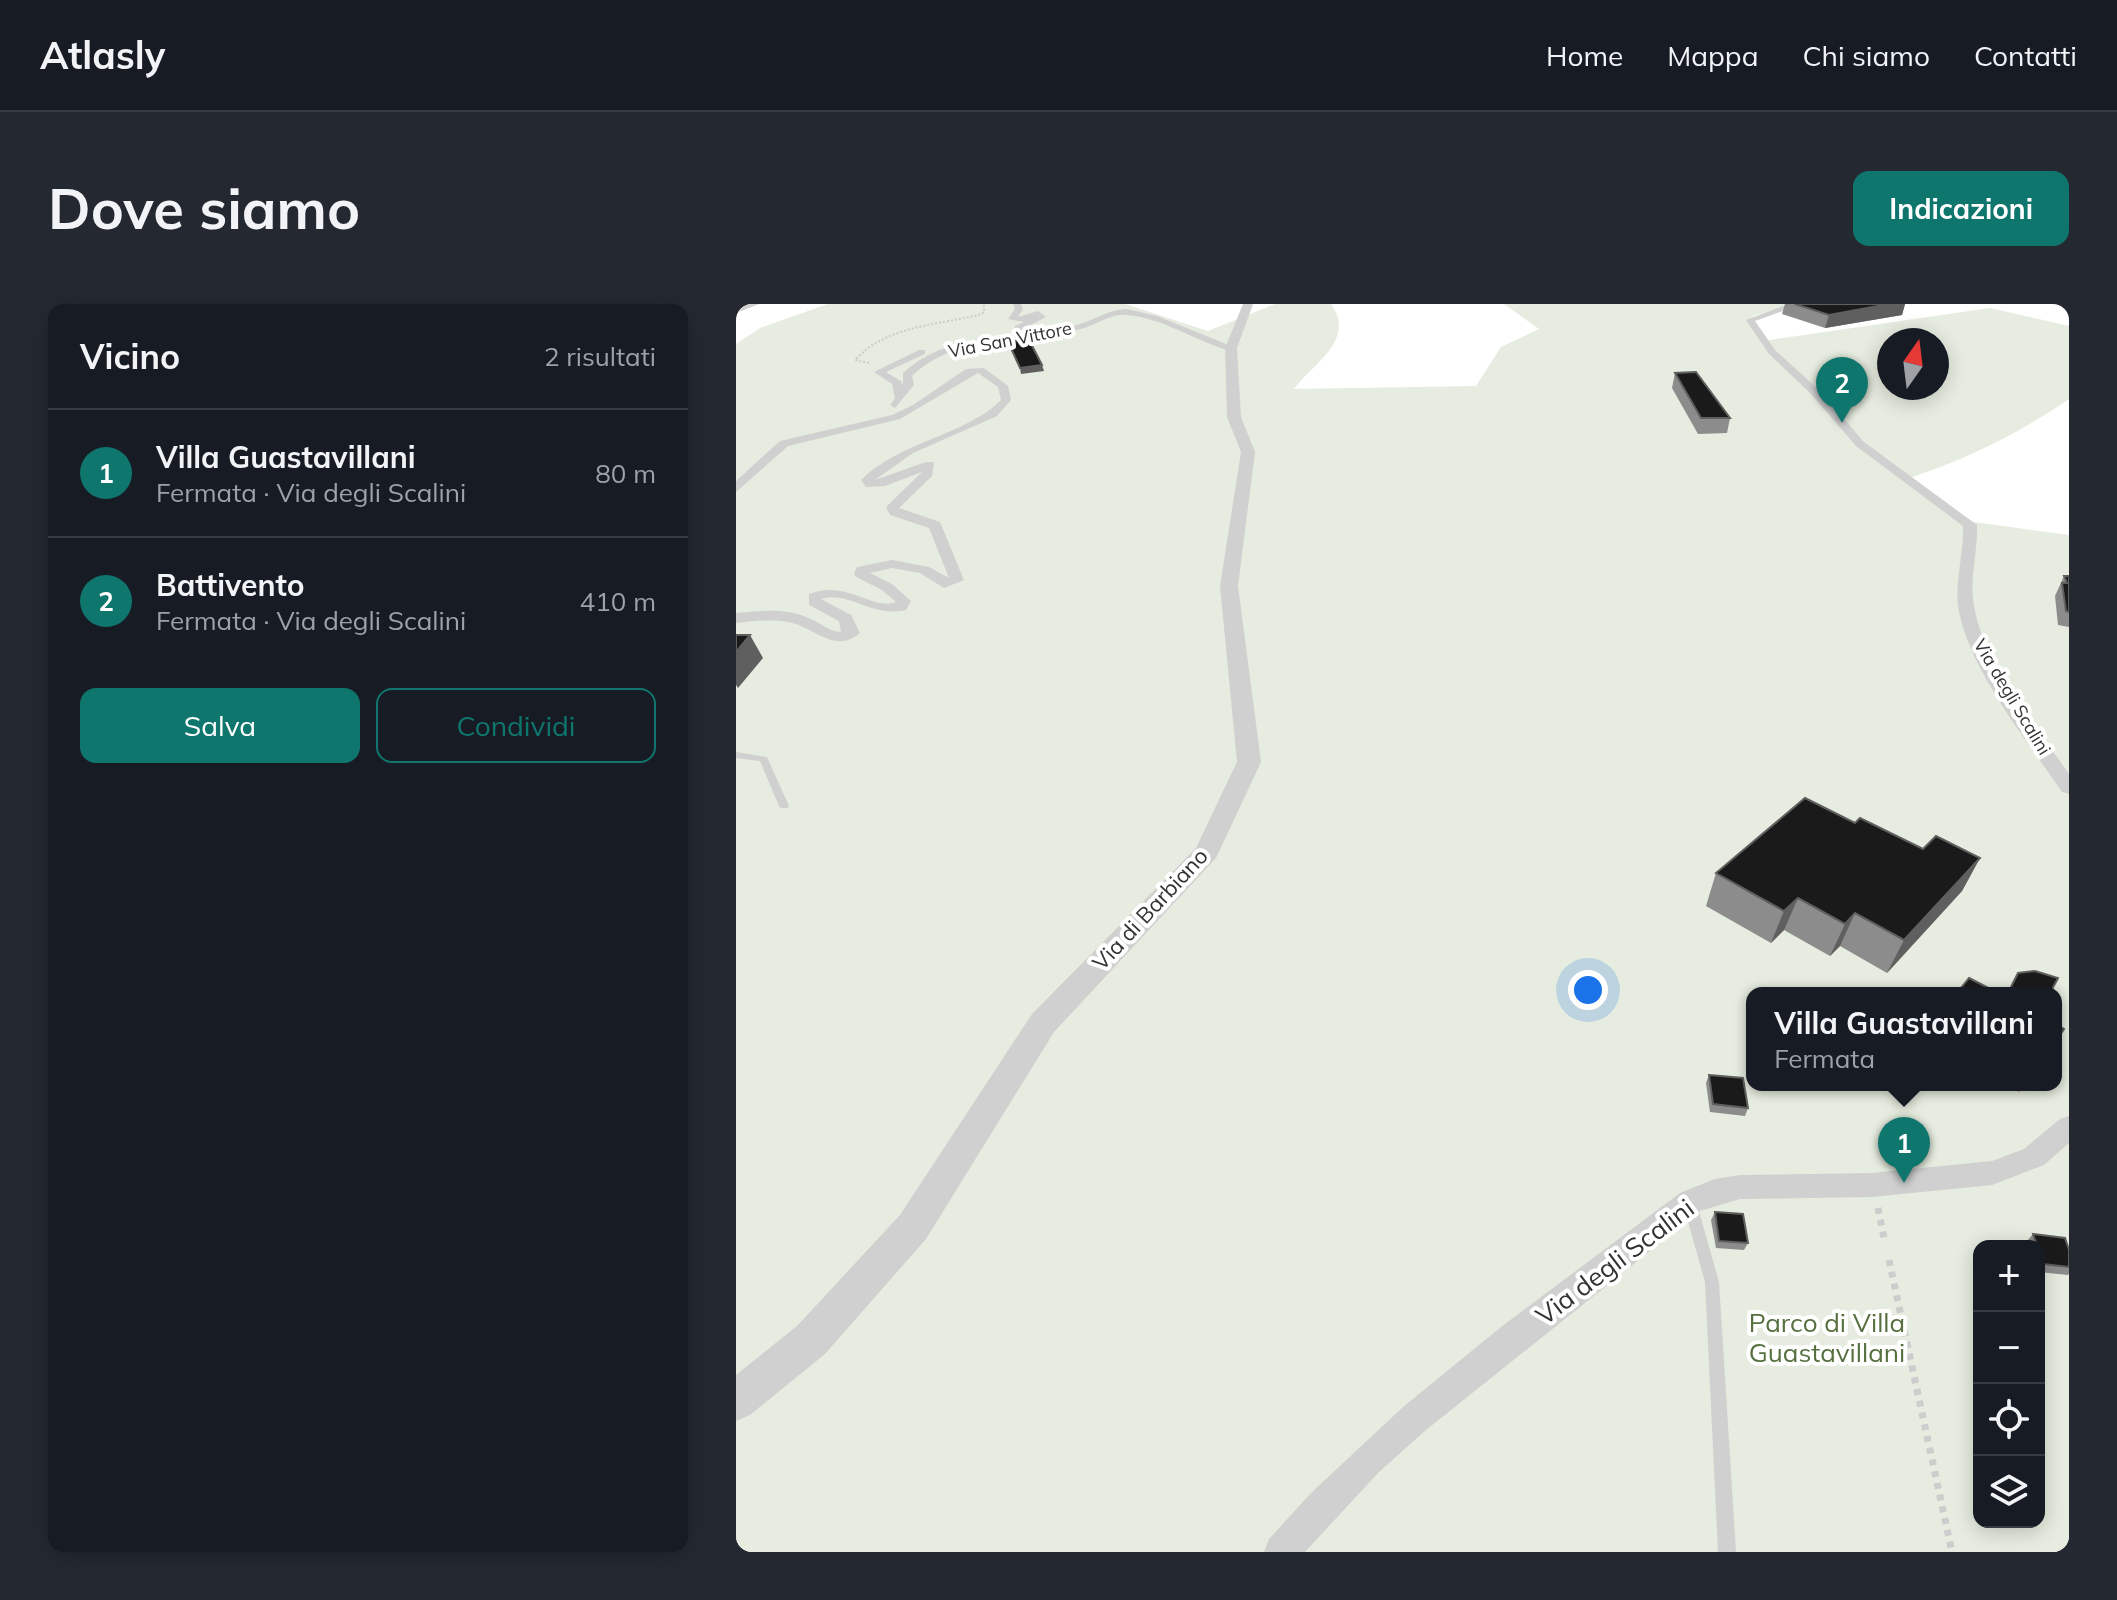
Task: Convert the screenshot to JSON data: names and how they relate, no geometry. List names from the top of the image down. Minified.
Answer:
{"streets":{"street":["Via San Vittore","Via degli Scalini","Via di Barbiano"]},"crossings":[["Via San Vittore","Via di Barbiano"]],"parks":["Parco di Villa Guastavillani"],"north":"top","page":{"header":"Atlasly","nav":["Home","Mappa","Chi siamo","Contatti"],"buttons":["Indicazioni",["Salva","Condividi"]],"title":"Dove siamo","heading":["Vicino","2 risultati"],"pins":["2","1"],"list":[{"mark":"1","name":"Villa Guastavillani","note":"Fermata · Via degli Scalini","value":"80 m"},{"mark":"2","name":"Battivento","note":"Fermata · Via degli Scalini","value":"410 m"}],"popup":["Villa Guastavillani","Fermata"],"map_buttons":["+","−"]}}
